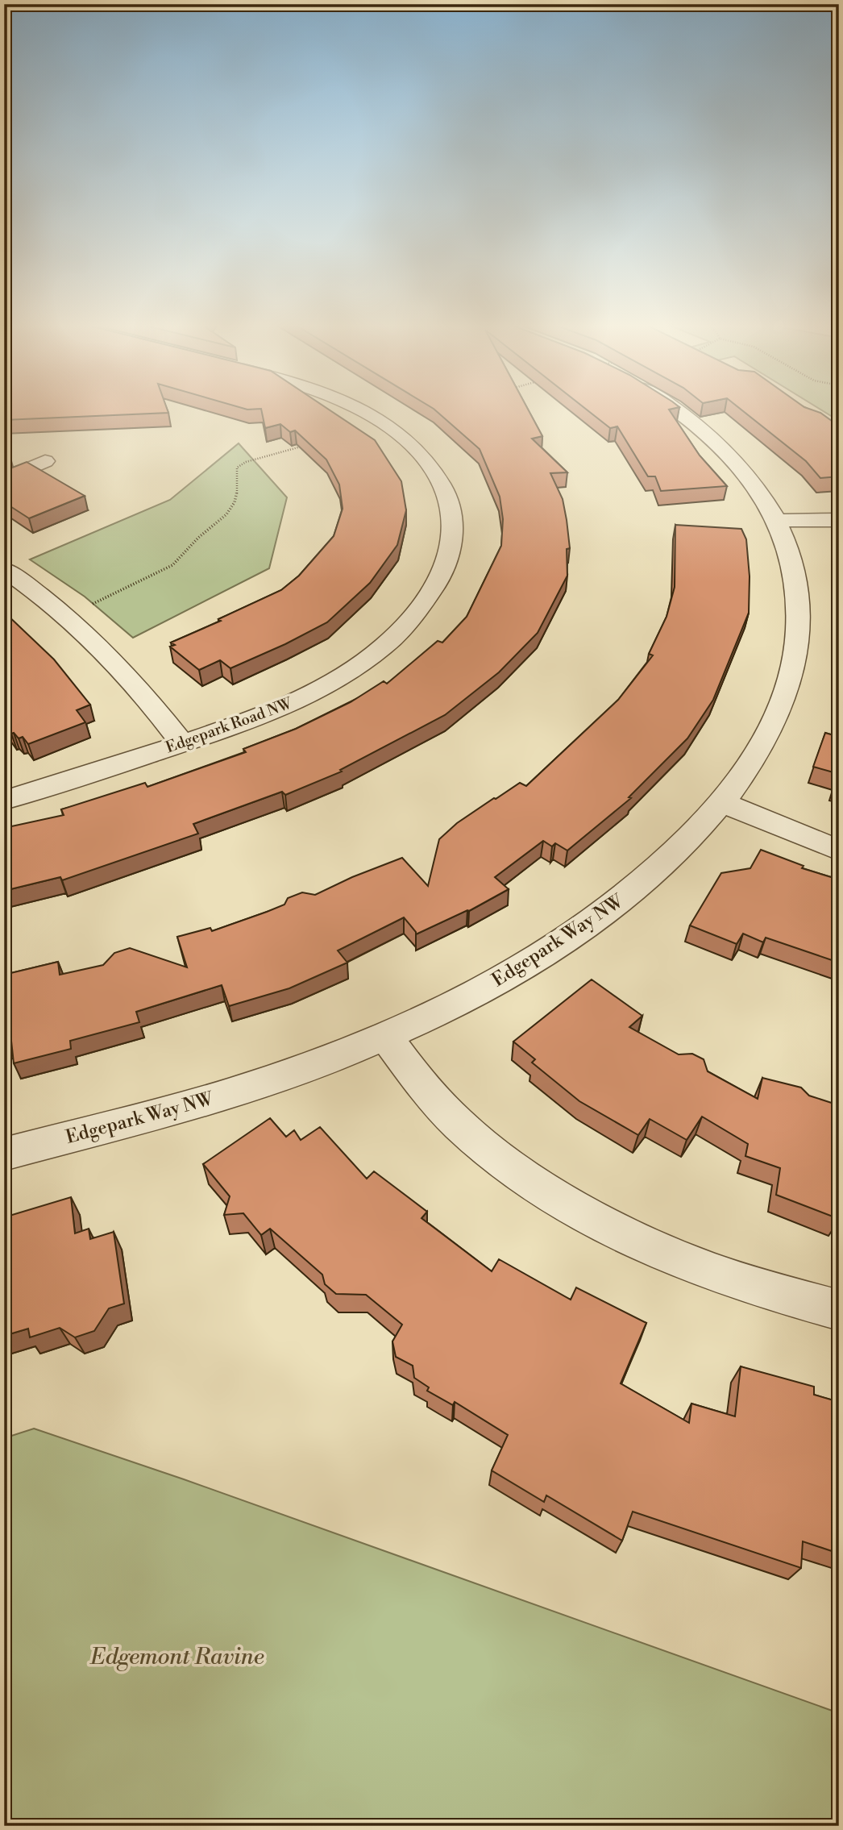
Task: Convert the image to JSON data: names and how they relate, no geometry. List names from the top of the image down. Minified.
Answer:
{"streets":{"street":["Edgepark Road NW","Edgepark Way NW"]},"parks":["Edgemont Ravine"]}
